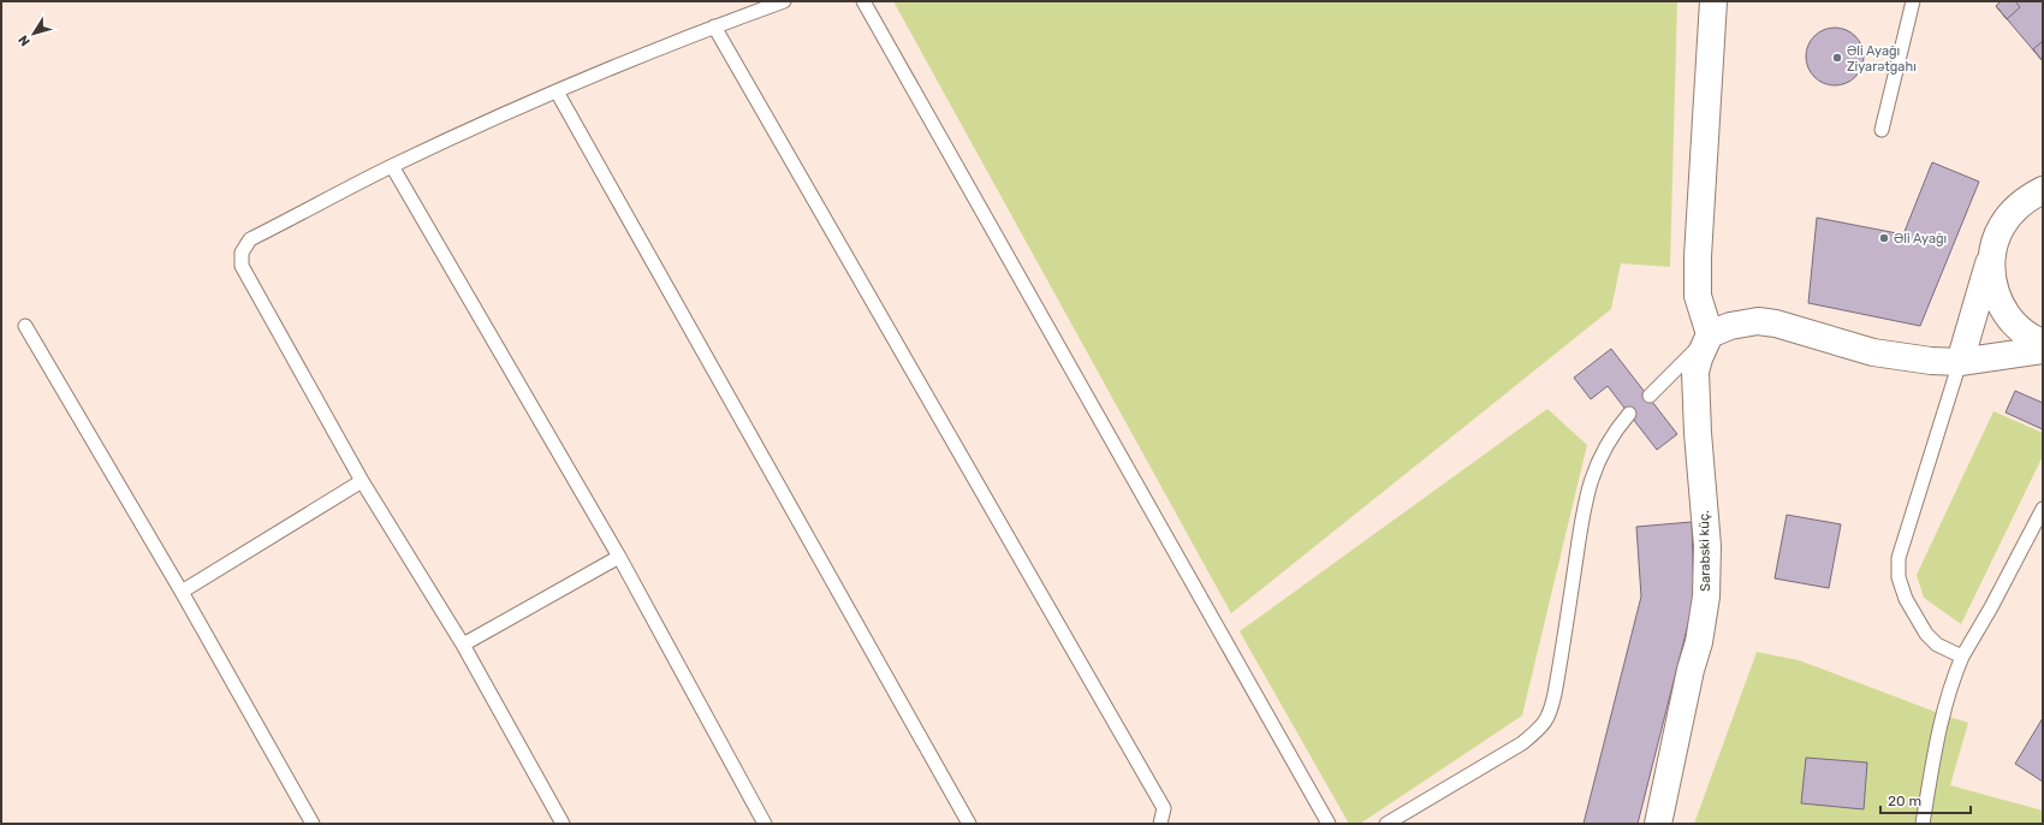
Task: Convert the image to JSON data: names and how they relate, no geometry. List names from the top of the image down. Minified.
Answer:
{"streets":{"street":["Sarabski küç."]},"places":["Əli Ayağı Ziyarətgahı","Əli Ayağı"],"scale_bar":"20 m","north":"bottom left"}
